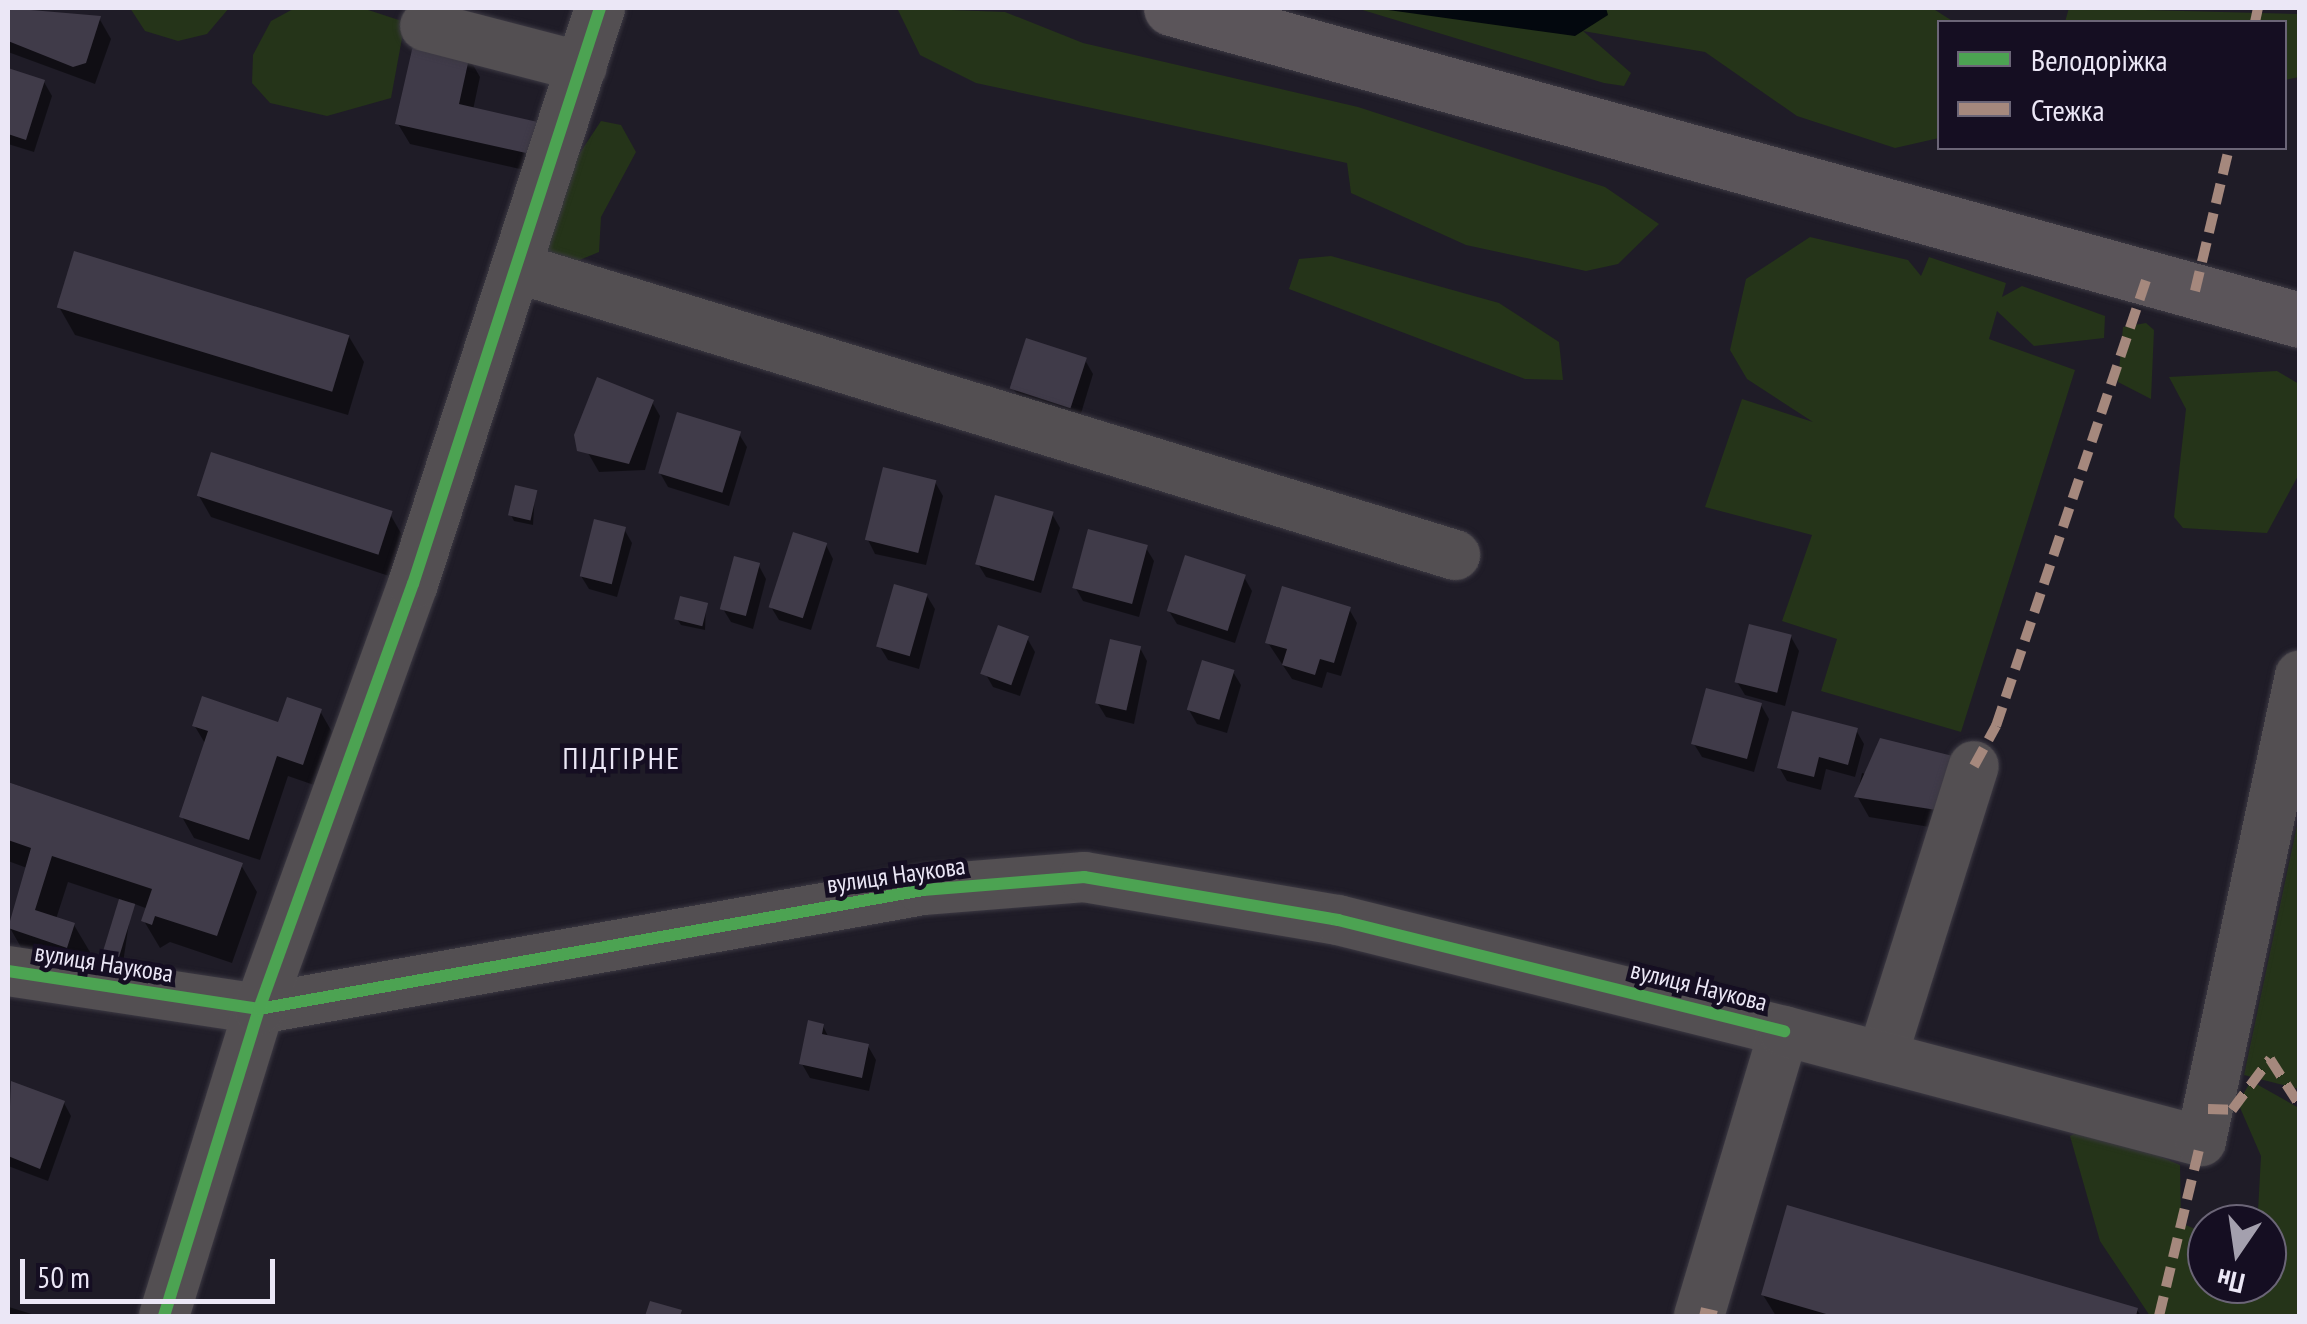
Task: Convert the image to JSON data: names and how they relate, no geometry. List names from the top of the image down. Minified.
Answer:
{"streets":{"street":["вулиця Наукова"]},"districts":["ПІДГІРНЕ"],"legend":["Велодоріжка","Стежка"],"scale_bar":"50 m","north":"bottom"}
